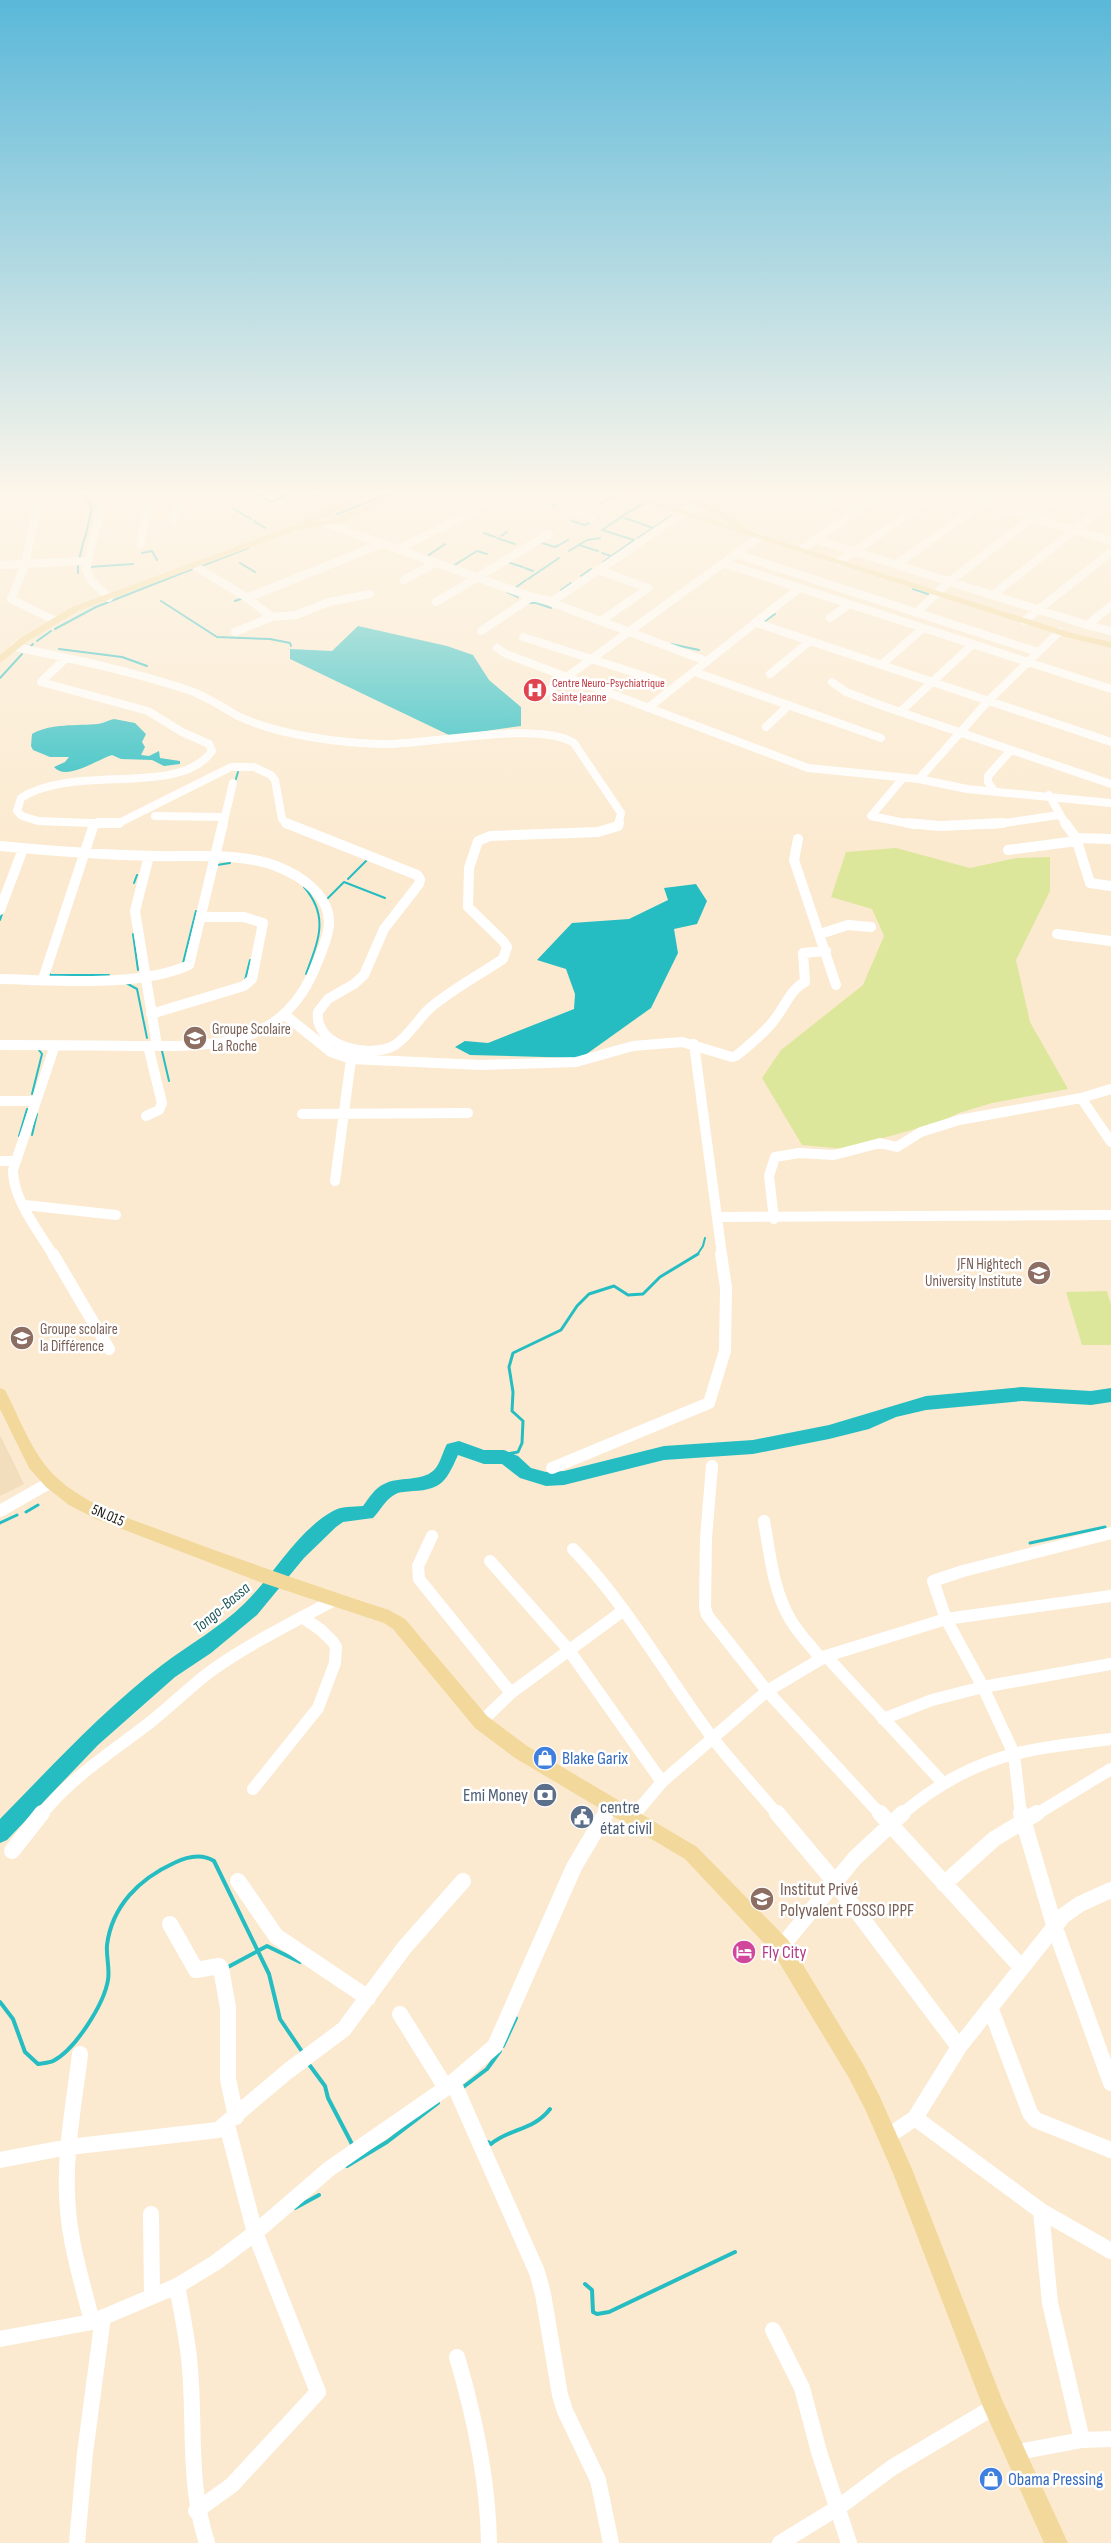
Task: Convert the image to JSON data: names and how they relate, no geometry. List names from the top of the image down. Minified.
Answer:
{"streets":{"main road":["5N.015"]},"water":["Tongo-Bassa"],"places":{"hospital":["Centre Neuro-Psychiatrique Sainte Jeanne"],"school or university":["Groupe Scolaire La Roche","JFN Hightech University Institute","Groupe scolaire la Différence","Institut Privé Polyvalent FOSSO IPPF"],"shop":["Blake Garix","Obama Pressing"],"bank":["Emi Money"],"public building":["centre état civil"],"hotel":["Fly City"]}}
